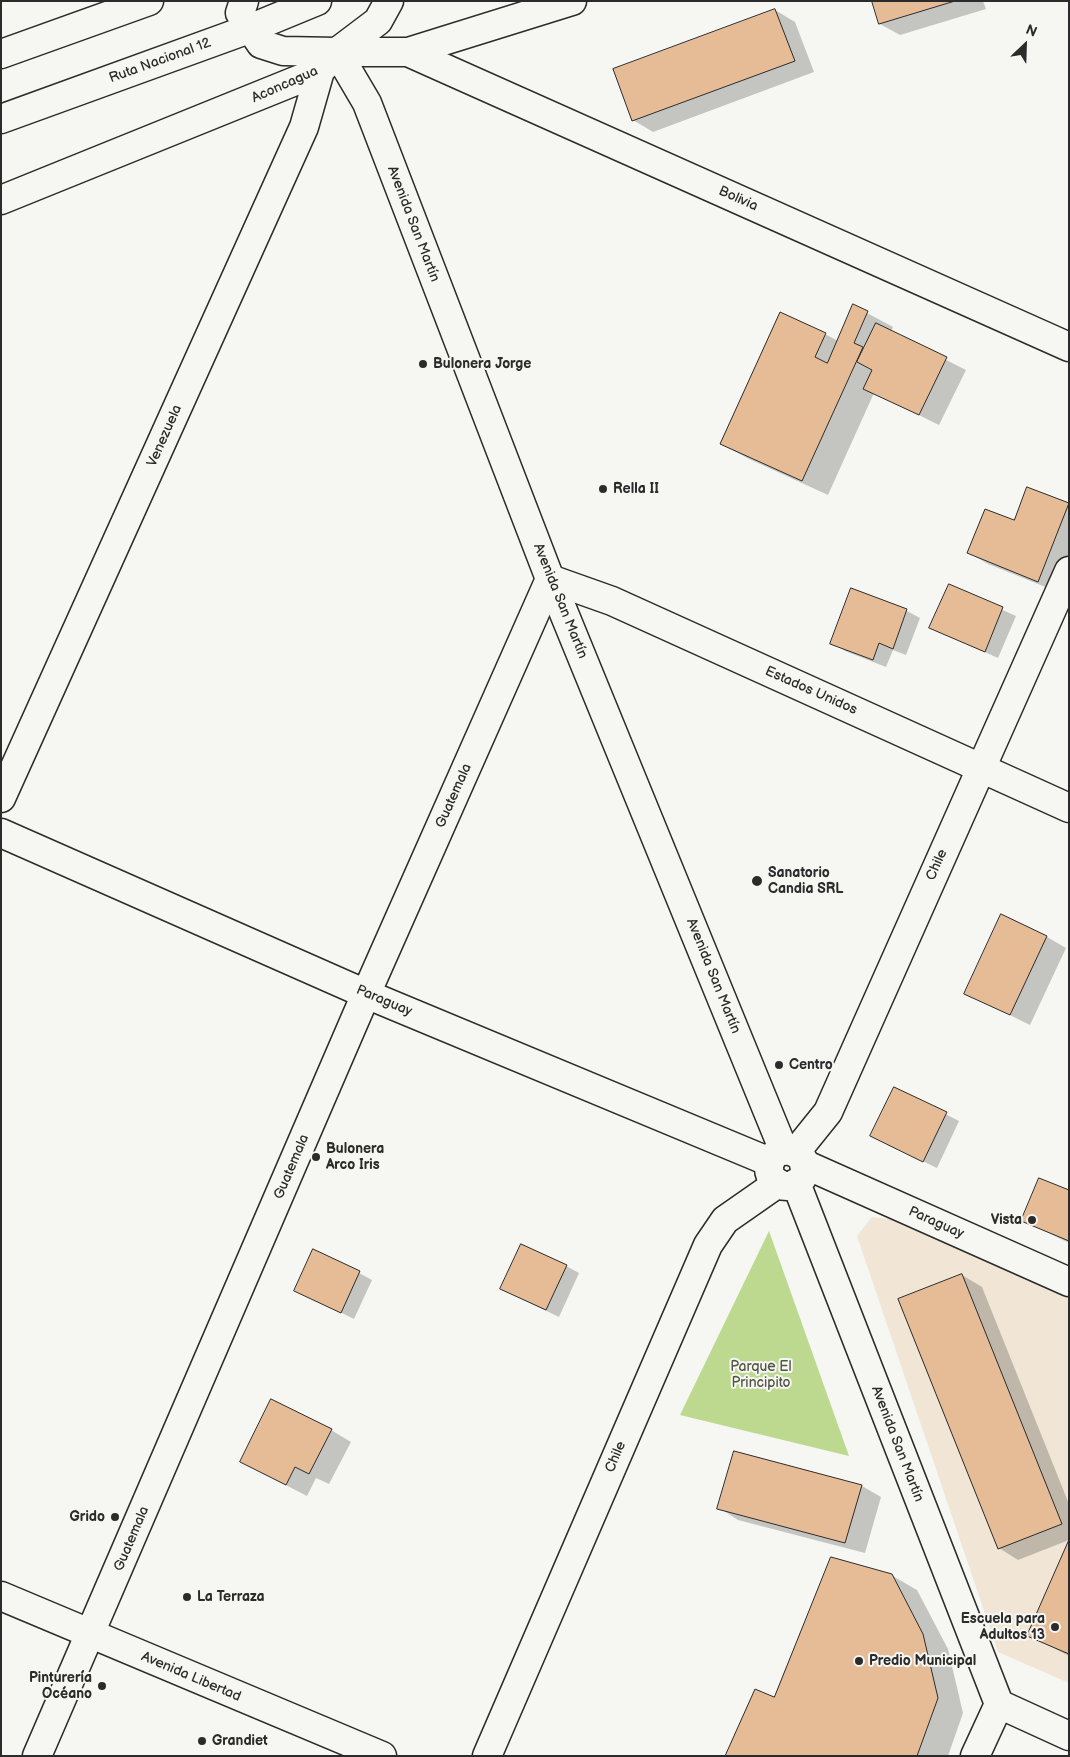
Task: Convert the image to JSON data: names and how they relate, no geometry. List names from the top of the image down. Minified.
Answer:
{"streets":{"main road":["Ruta Nacional 12","Aconcagua","Bolivia","Avenida San Martín","Venezuela","Estados Unidos","Guatemala","Chile","Paraguay","Avenida Libertad"]},"crossings":[["Aconcagua","Bolivia"],["Aconcagua","Avenida San Martín"],["Aconcagua","Venezuela"],["Avenida San Martín","Venezuela"],["Avenida San Martín","Estados Unidos"],["Avenida San Martín","Guatemala"],["Avenida San Martín","Chile"],["Avenida San Martín","Paraguay"],["Estados Unidos","Guatemala"],["Estados Unidos","Chile"],["Guatemala","Paraguay"],["Guatemala","Avenida Libertad"],["Chile","Paraguay"]],"parks":["Parque El Principito"],"places":["Bulonera Jorge","Rella II","Sanatorio Candia SRL","Centro","Bulonera Arco Iris","Vista","Grido","La Terraza","Escuela para Adultos 13","Predio Municipal","Pinturería Océano","Grandiet"],"north":"top right"}
